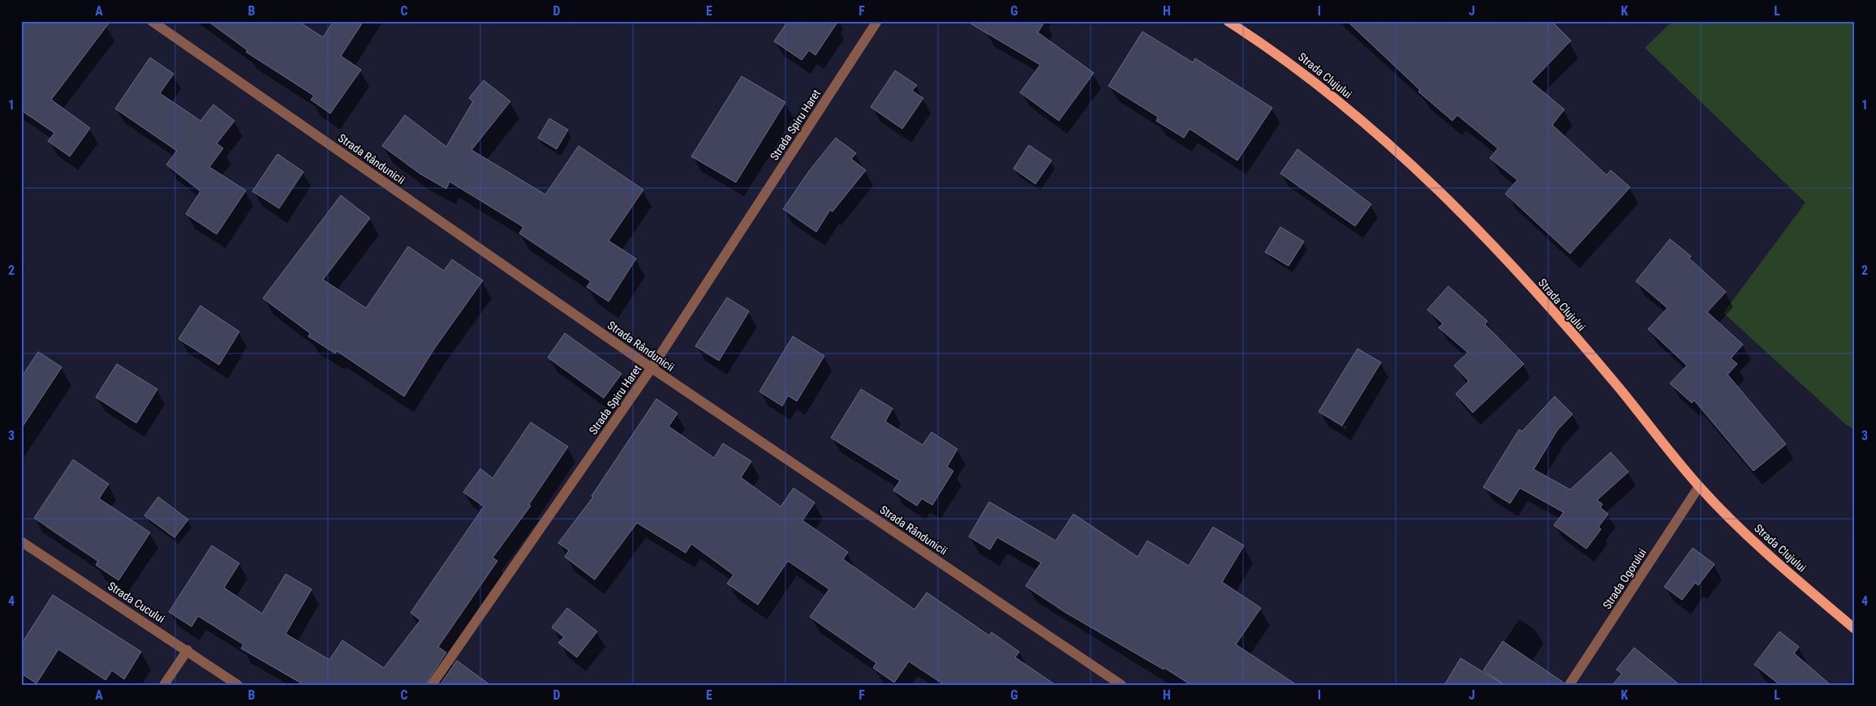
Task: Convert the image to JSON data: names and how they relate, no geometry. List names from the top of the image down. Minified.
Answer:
{"streets":{"main road":["Strada Clujului"],"street":["Strada Spiru Haret","Strada Rândunicii","Strada Ogorului","Strada Cucului"]},"crossings":[["Strada Clujului","Strada Ogorului"],["Strada Spiru Haret","Strada Rândunicii"]],"grid":{"columns":["A","B","C","D","E","F","G","H","I","J","K","L"],"rows":["1","2","3","4"]}}
